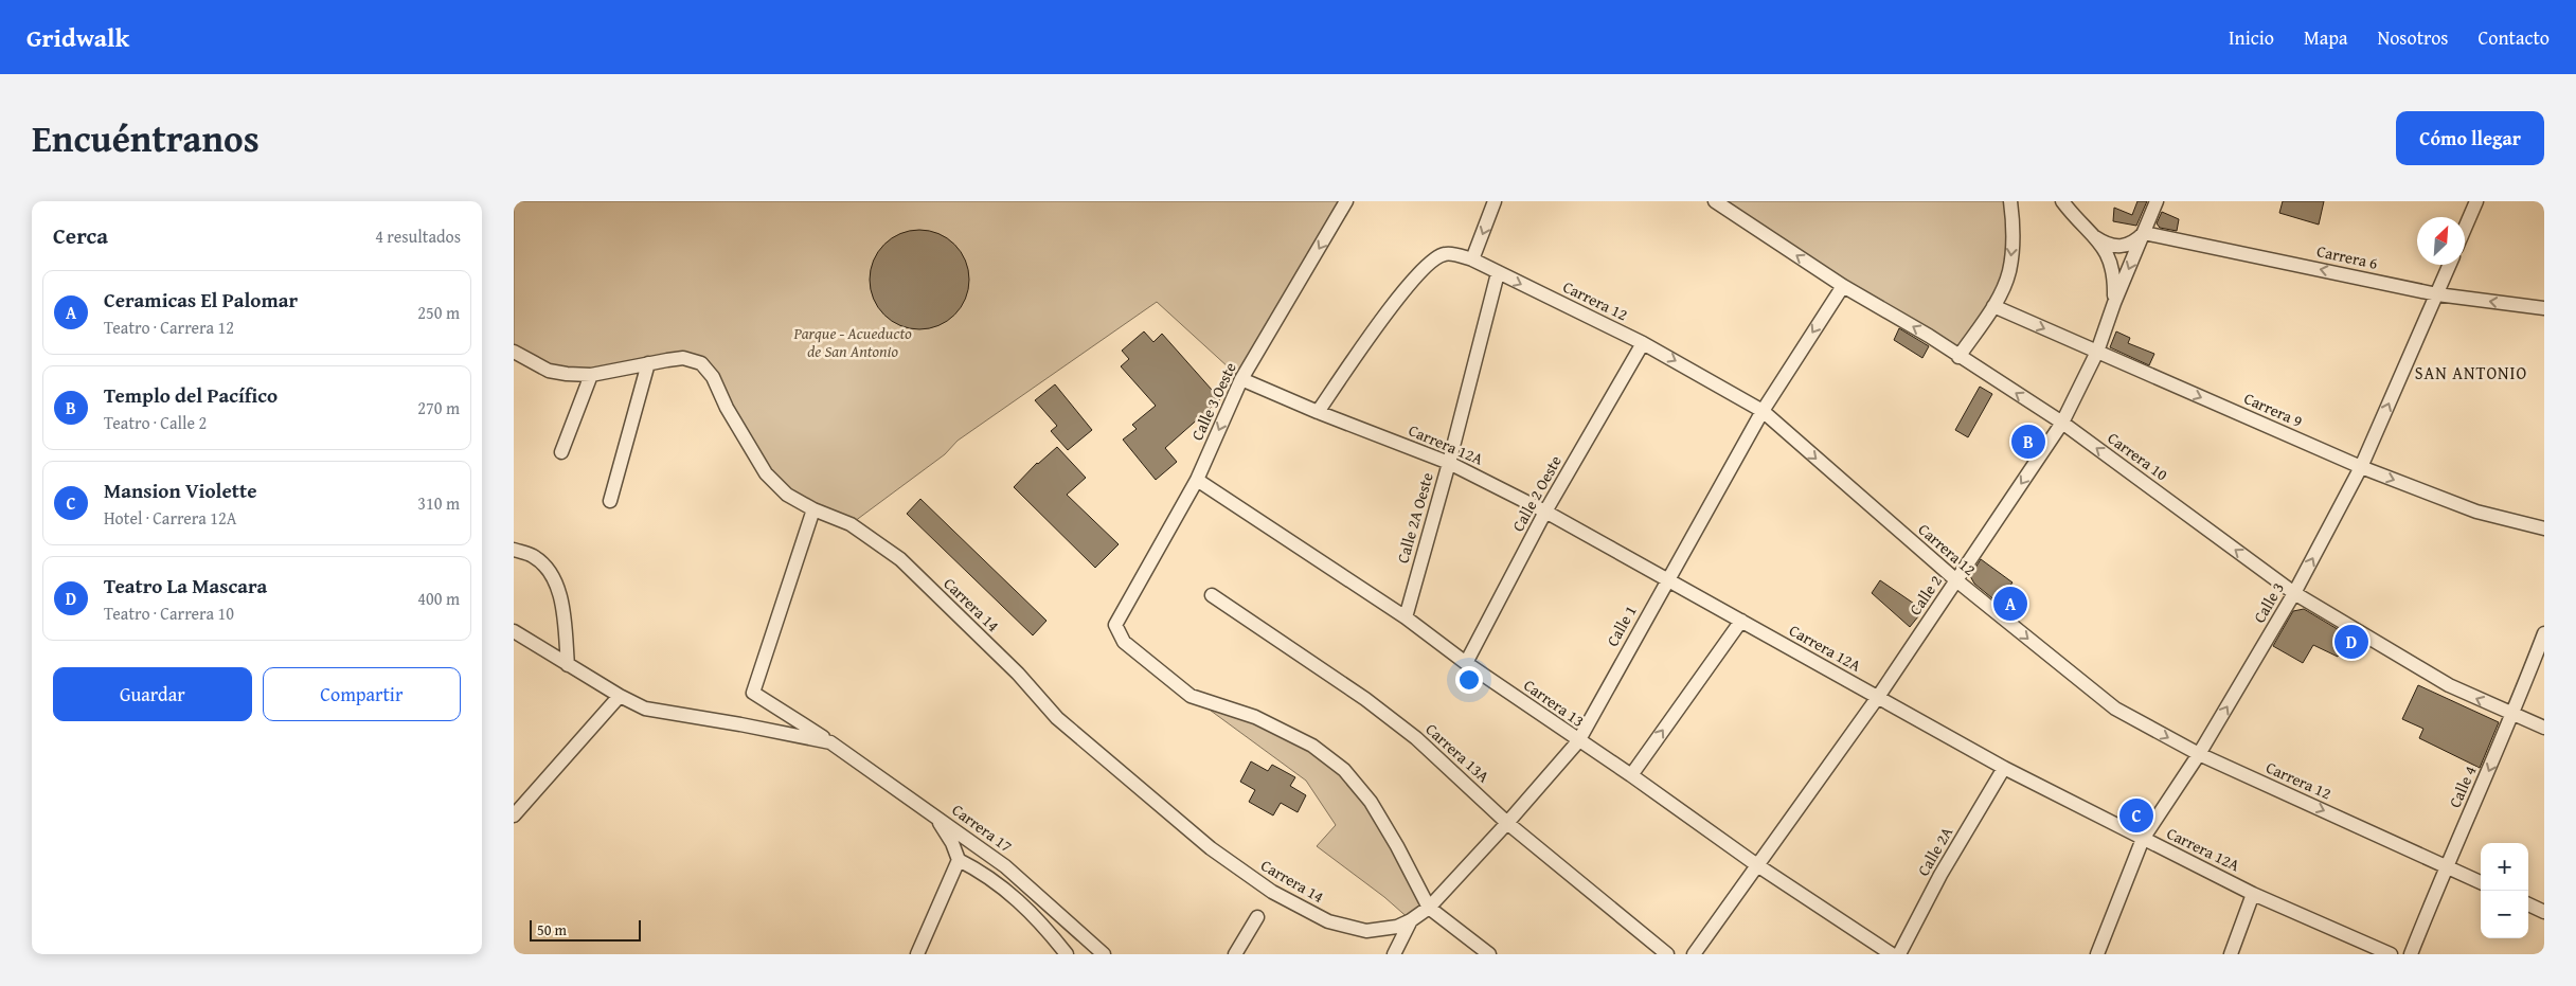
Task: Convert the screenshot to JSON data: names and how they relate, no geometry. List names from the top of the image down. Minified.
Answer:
{"streets":{"street":["Carrera 6","Carrera 12","Calle 3 Oeste","Carrera 9","Carrera 12A","Carrera 10","Calle 2 Oeste","Calle 2A Oeste","Calle 2","Calle 3","Carrera 14","Calle 1","Carrera 13","Carrera 13A","Calle 4","Carrera 17","Calle 2A"]},"crossings":[["Carrera 6","Calle 2"],["Carrera 6","Calle 3"],["Carrera 12","Carrera 12A"],["Carrera 12","Calle 2 Oeste"],["Carrera 12","Calle 2A Oeste"],["Carrera 12","Calle 2"],["Carrera 12","Calle 3"],["Carrera 12","Calle 1"],["Carrera 12","Calle 4"],["Calle 3 Oeste","Carrera 12A"],["Calle 3 Oeste","Calle 1"],["Calle 3 Oeste","Carrera 13"],["Carrera 9","Calle 2"],["Carrera 9","Calle 3"],["Carrera 12A","Calle 2 Oeste"],["Carrera 12A","Calle 2A Oeste"],["Carrera 12A","Calle 2"],["Carrera 12A","Calle 3"],["Carrera 12A","Calle 1"],["Carrera 12A","Calle 2A"],["Carrera 10","Calle 2"],["Carrera 10","Calle 3"],["Carrera 10","Calle 1"],["Carrera 10","Calle 4"],["Calle 2 Oeste","Carrera 13"],["Calle 2A Oeste","Carrera 13"],["Calle 2","Carrera 13"],["Carrera 14","Calle 1"],["Carrera 14","Carrera 17"],["Calle 1","Carrera 13"],["Calle 1","Carrera 13A"]],"one_way":["Carrera 6","Carrera 12","Carrera 9","Carrera 10","Calle 3","Calle 4"],"districts":["SAN ANTONIO"],"parks":["Parque - Acueducto de San Antonio"],"scale_bar":"50 m","north":"top right","page":{"header":"Gridwalk","nav":["Inicio","Mapa","Nosotros","Contacto"],"title":"Encuéntranos","buttons":["Cómo llegar",["Guardar","Compartir"]],"heading":["Cerca","4 resultados"],"list":[{"mark":"A","name":"Ceramicas El Palomar","note":"Teatro · Carrera 12","value":"250 m"},{"mark":"B","name":"Templo del Pacífico","note":"Teatro · Calle 2","value":"270 m"},{"mark":"C","name":"Mansion Violette","note":"Hotel · Carrera 12A","value":"310 m"},{"mark":"D","name":"Teatro La Mascara","note":"Teatro · Carrera 10","value":"400 m"}],"pins":["B","A","D","C"],"map_buttons":["+","−"],"scale":"50 m"}}
